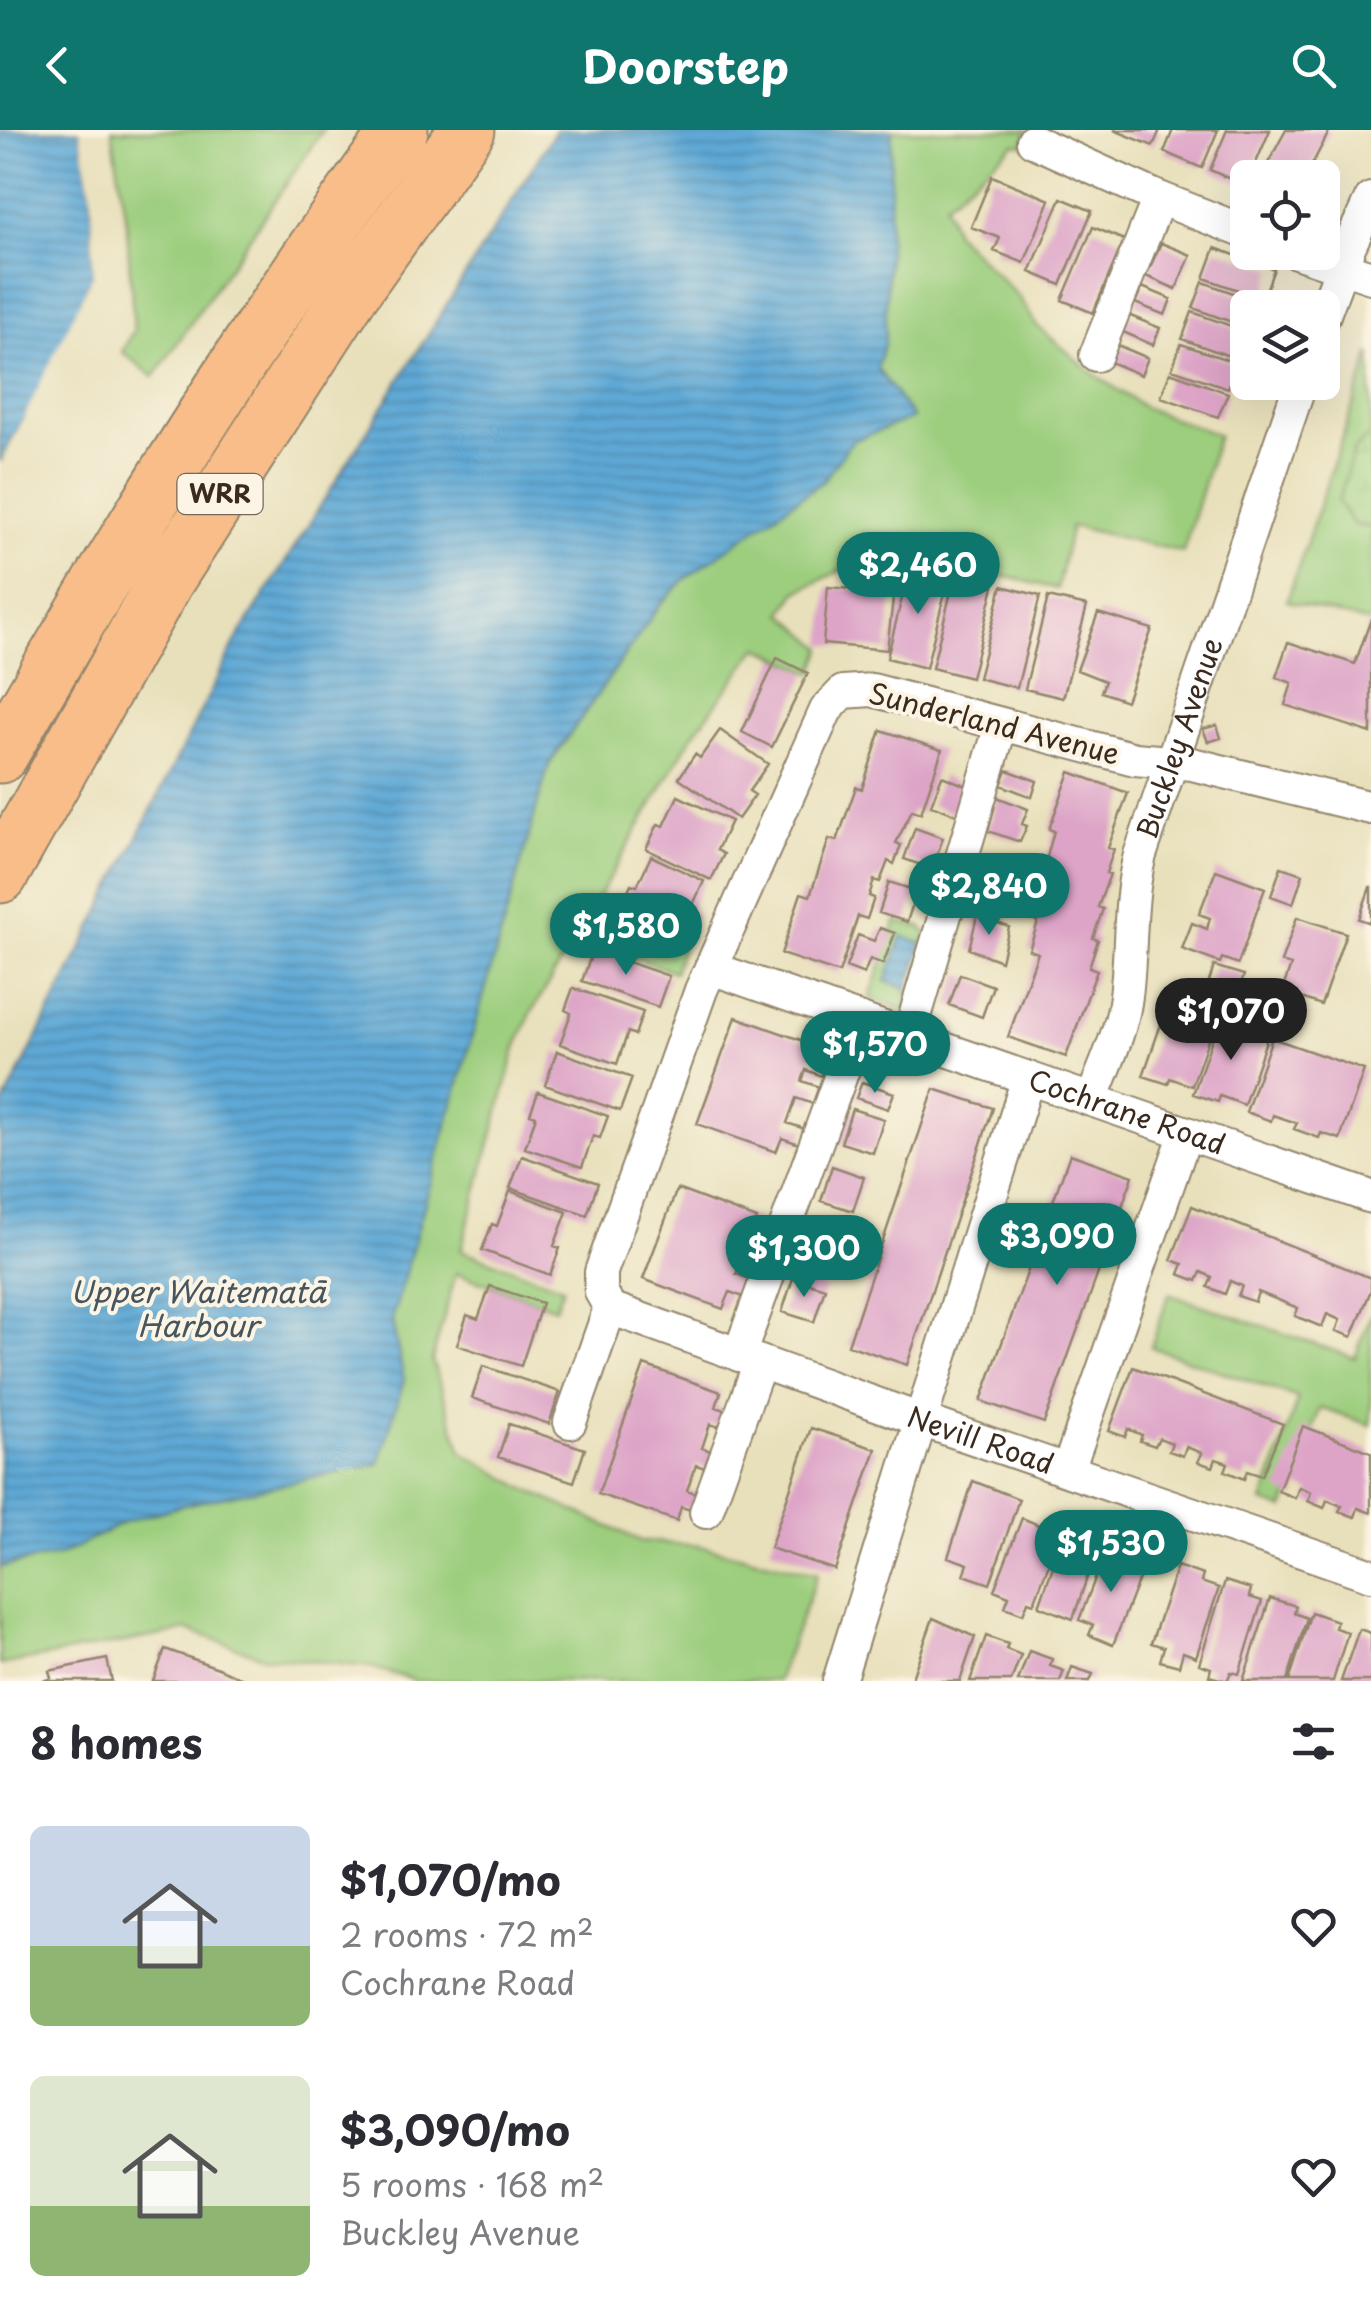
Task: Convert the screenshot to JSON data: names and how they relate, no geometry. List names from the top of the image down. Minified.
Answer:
{"streets":{"highway":["WRR"],"street":["Sunderland Avenue","Buckley Avenue","Cochrane Road","Nevill Road"]},"crossings":[["Sunderland Avenue","Buckley Avenue"],["Sunderland Avenue","Cochrane Road"],["Buckley Avenue","Cochrane Road"]],"water":["Upper Waitematā Harbour"],"page":{"header":"Doorstep","price":["$2,460","$2,840","$1,580","$1,070","$1,570","$3,090","$1,300","$1,530"],"heading":"8 homes","list":[{"name":"$1,070/mo","note":"2 rooms · 72 m² · Cochrane Road"},{"name":"$3,090/mo","note":"5 rooms · 168 m² · Buckley Avenue"}]}}
